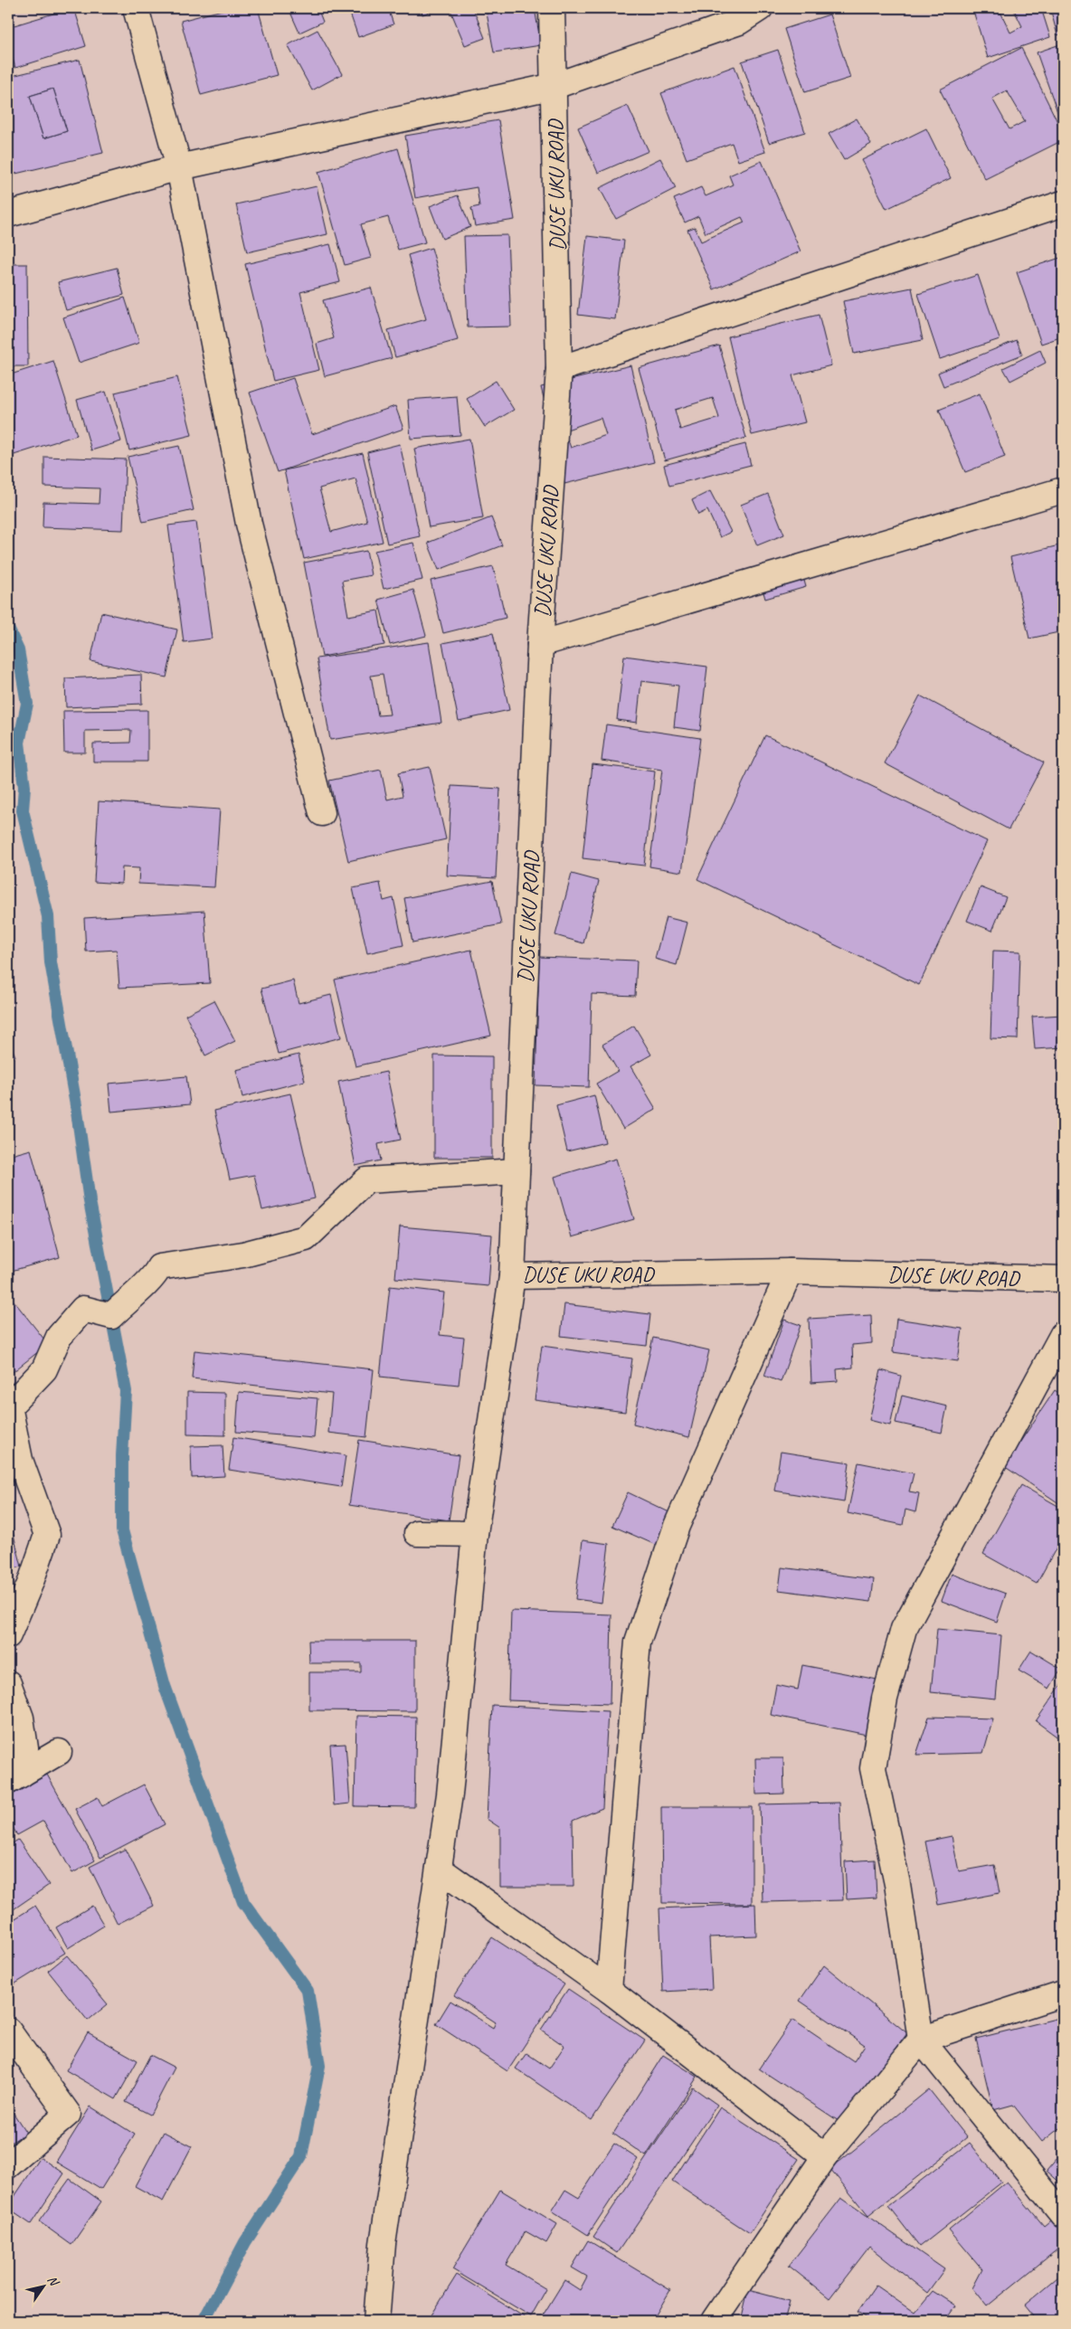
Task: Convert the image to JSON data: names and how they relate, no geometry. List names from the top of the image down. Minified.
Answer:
{"streets":{"street":["DUSE UKU ROAD"]},"north":"top right"}
